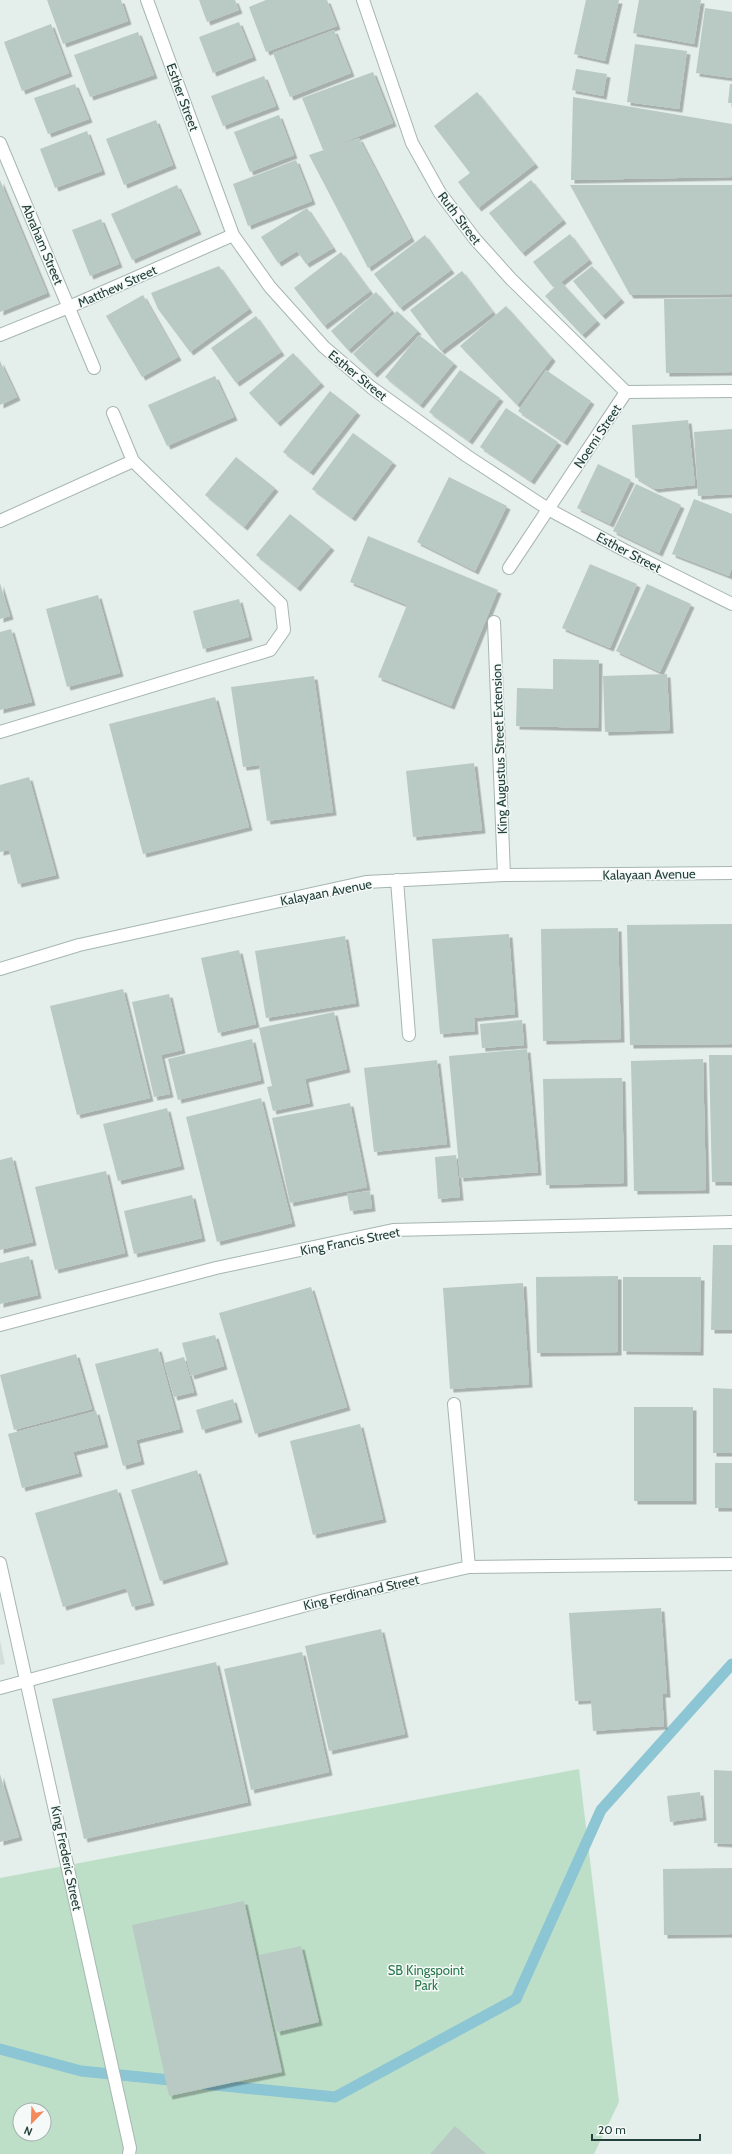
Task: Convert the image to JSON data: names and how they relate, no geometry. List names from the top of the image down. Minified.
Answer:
{"streets":{"street":["Esther Street","Ruth Street","Abraham Street","Matthew Street","Noemi Street","King Augustus Street Extension","Kalayaan Avenue","King Francis Street","King Ferdinand Street","King Frederic Street"]},"crossings":[["Esther Street","Matthew Street"],["Esther Street","Noemi Street"],["Ruth Street","Noemi Street"],["Abraham Street","Matthew Street"],["King Augustus Street Extension","Kalayaan Avenue"],["King Ferdinand Street","King Frederic Street"]],"parks":["SB Kingspoint Park"],"scale_bar":"20 m","north":"bottom left"}
